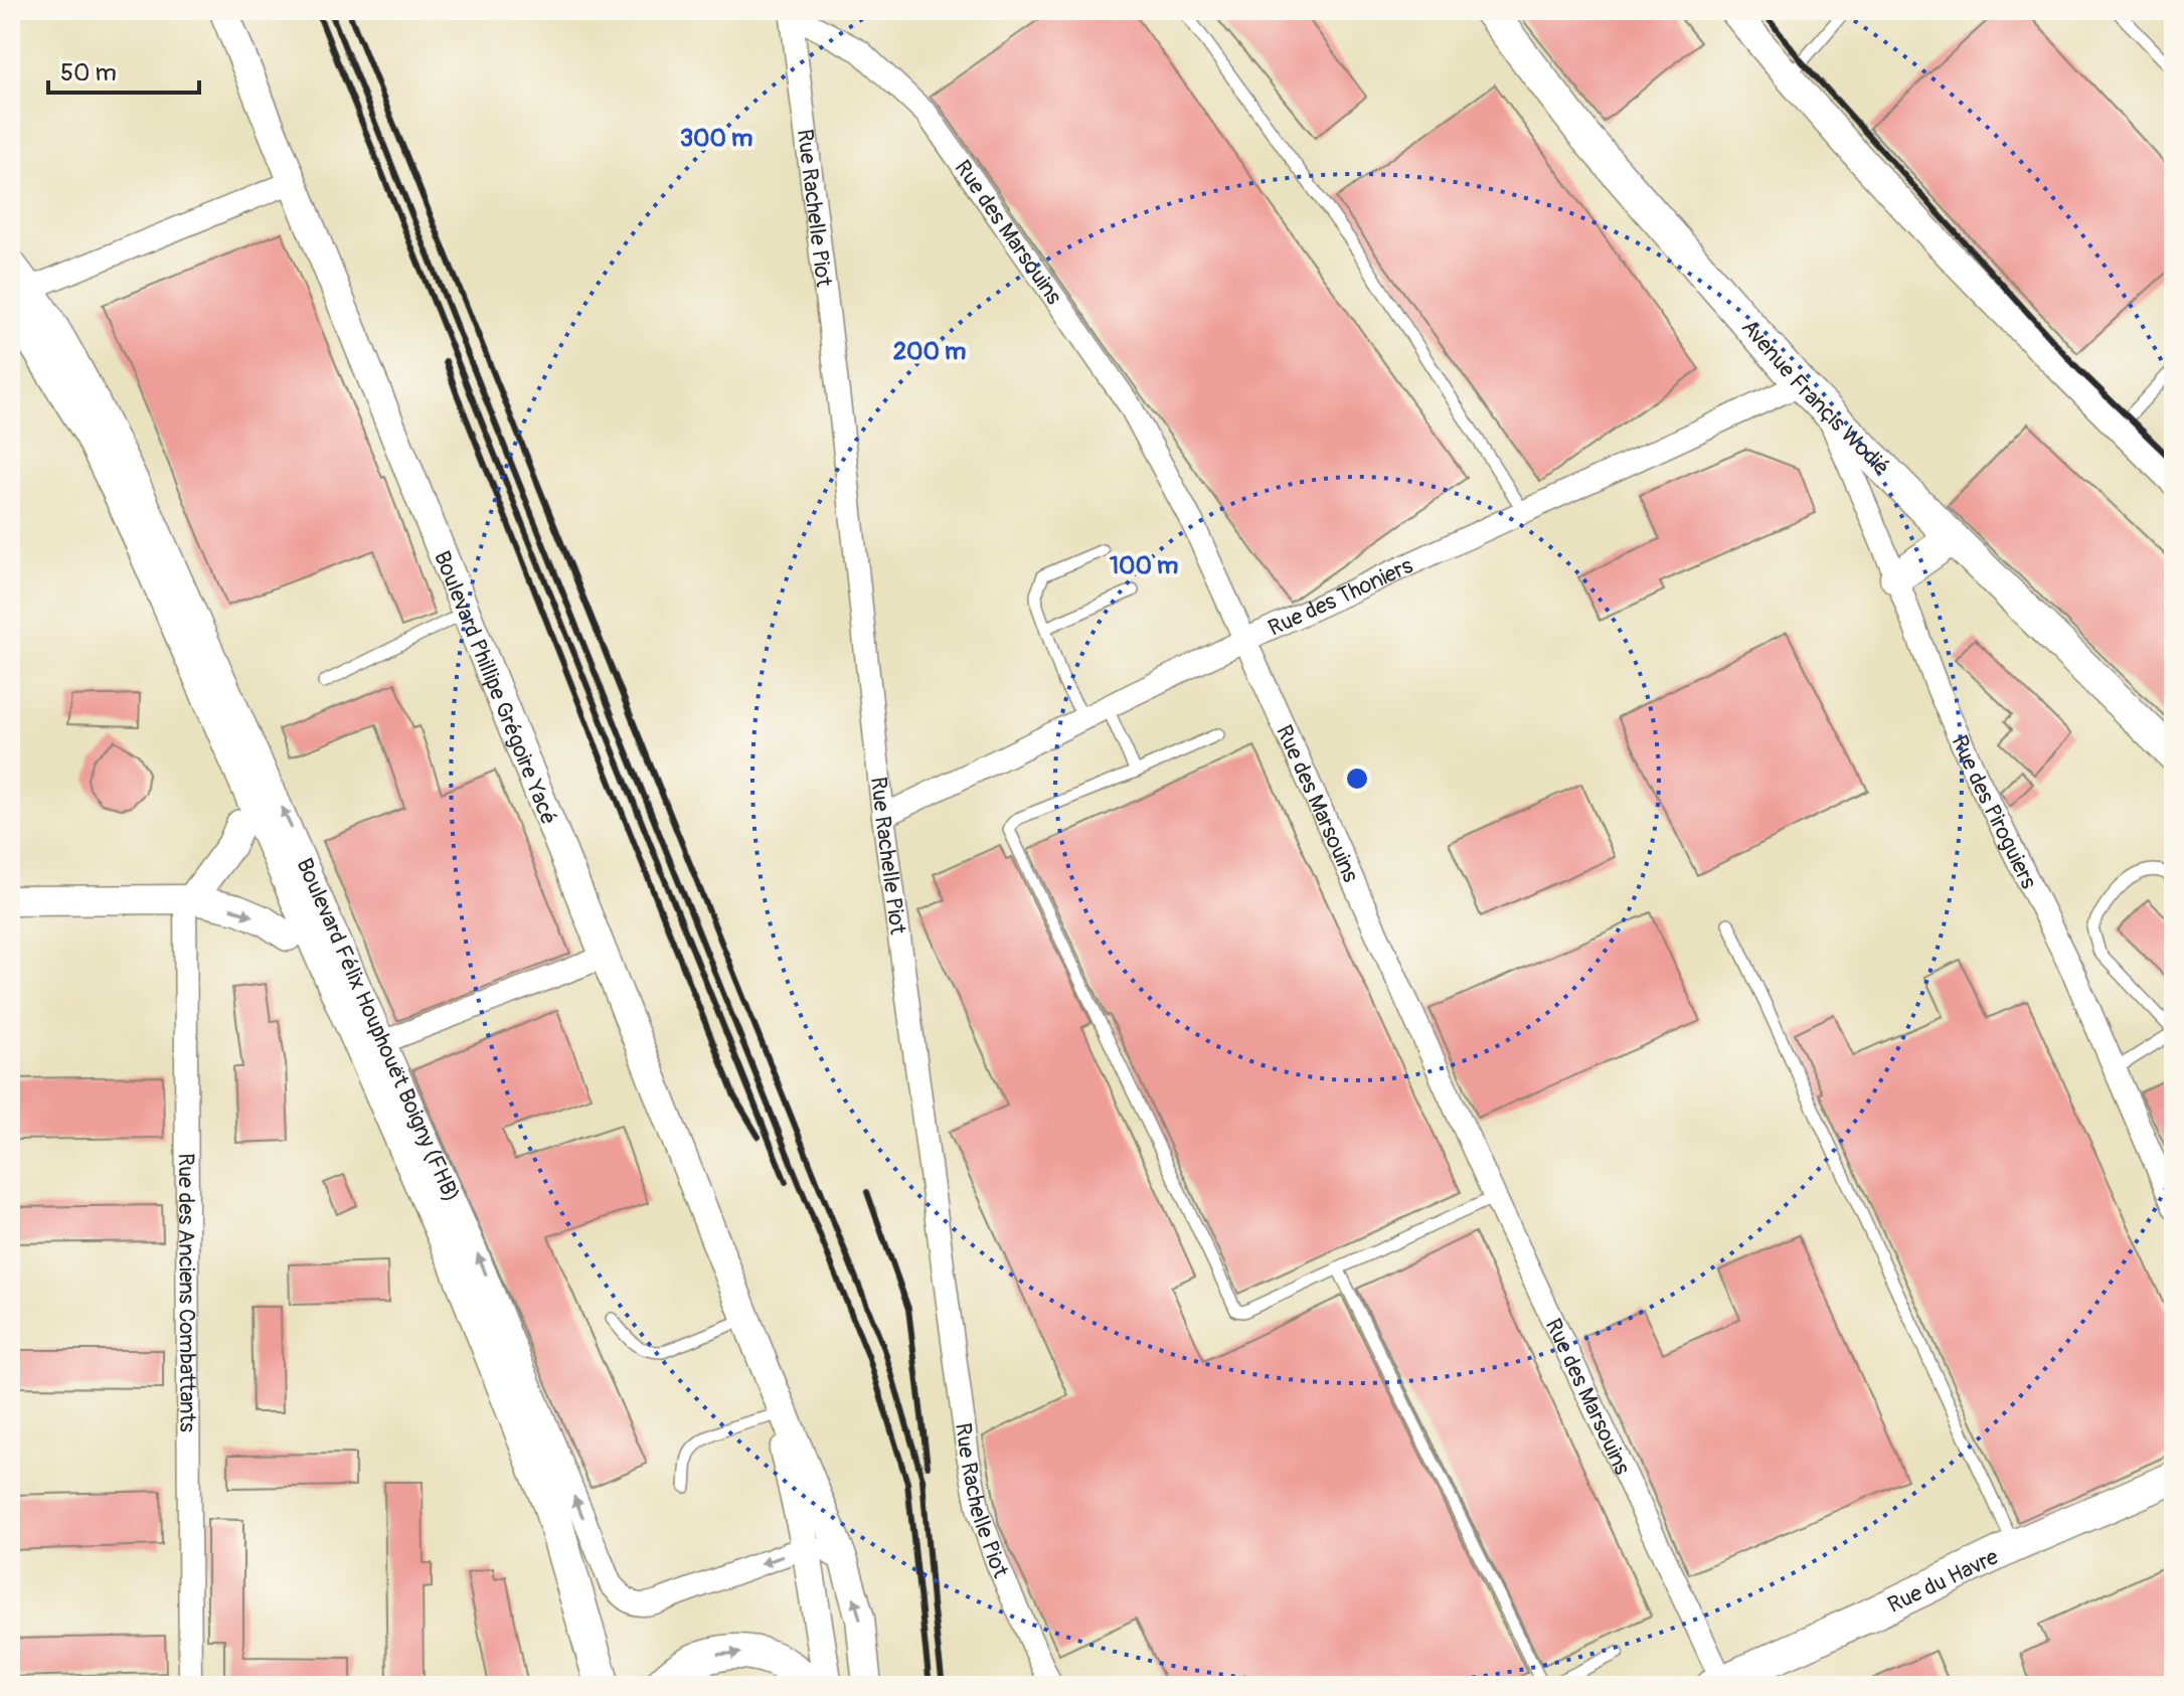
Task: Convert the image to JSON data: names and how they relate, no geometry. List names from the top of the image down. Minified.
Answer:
{"streets":{"main road":["Avenue Françis Wodié","Boulevard Félix Houphouët Boigny (FHB)","Rue du Havre"],"street":["Rue Rachelle Piot","Rue des Marsouins","Rue des Thoniers","Boulevard Phillipe Grégoire Yacé","Rue des Piroguiers","Rue des Anciens Combattants"]},"crossings":[["Rue Rachelle Piot","Rue des Marsouins"],["Rue Rachelle Piot","Rue des Thoniers"],["Rue des Marsouins","Rue des Thoniers"],["Rue des Marsouins","Rue du Havre"],["Avenue Françis Wodié","Rue des Thoniers"],["Avenue Françis Wodié","Rue des Piroguiers"],["Boulevard Phillipe Grégoire Yacé","Boulevard Félix Houphouët Boigny (FHB)"]],"scale_bar":"50 m","rings":["300 m","200 m","100 m"]}
